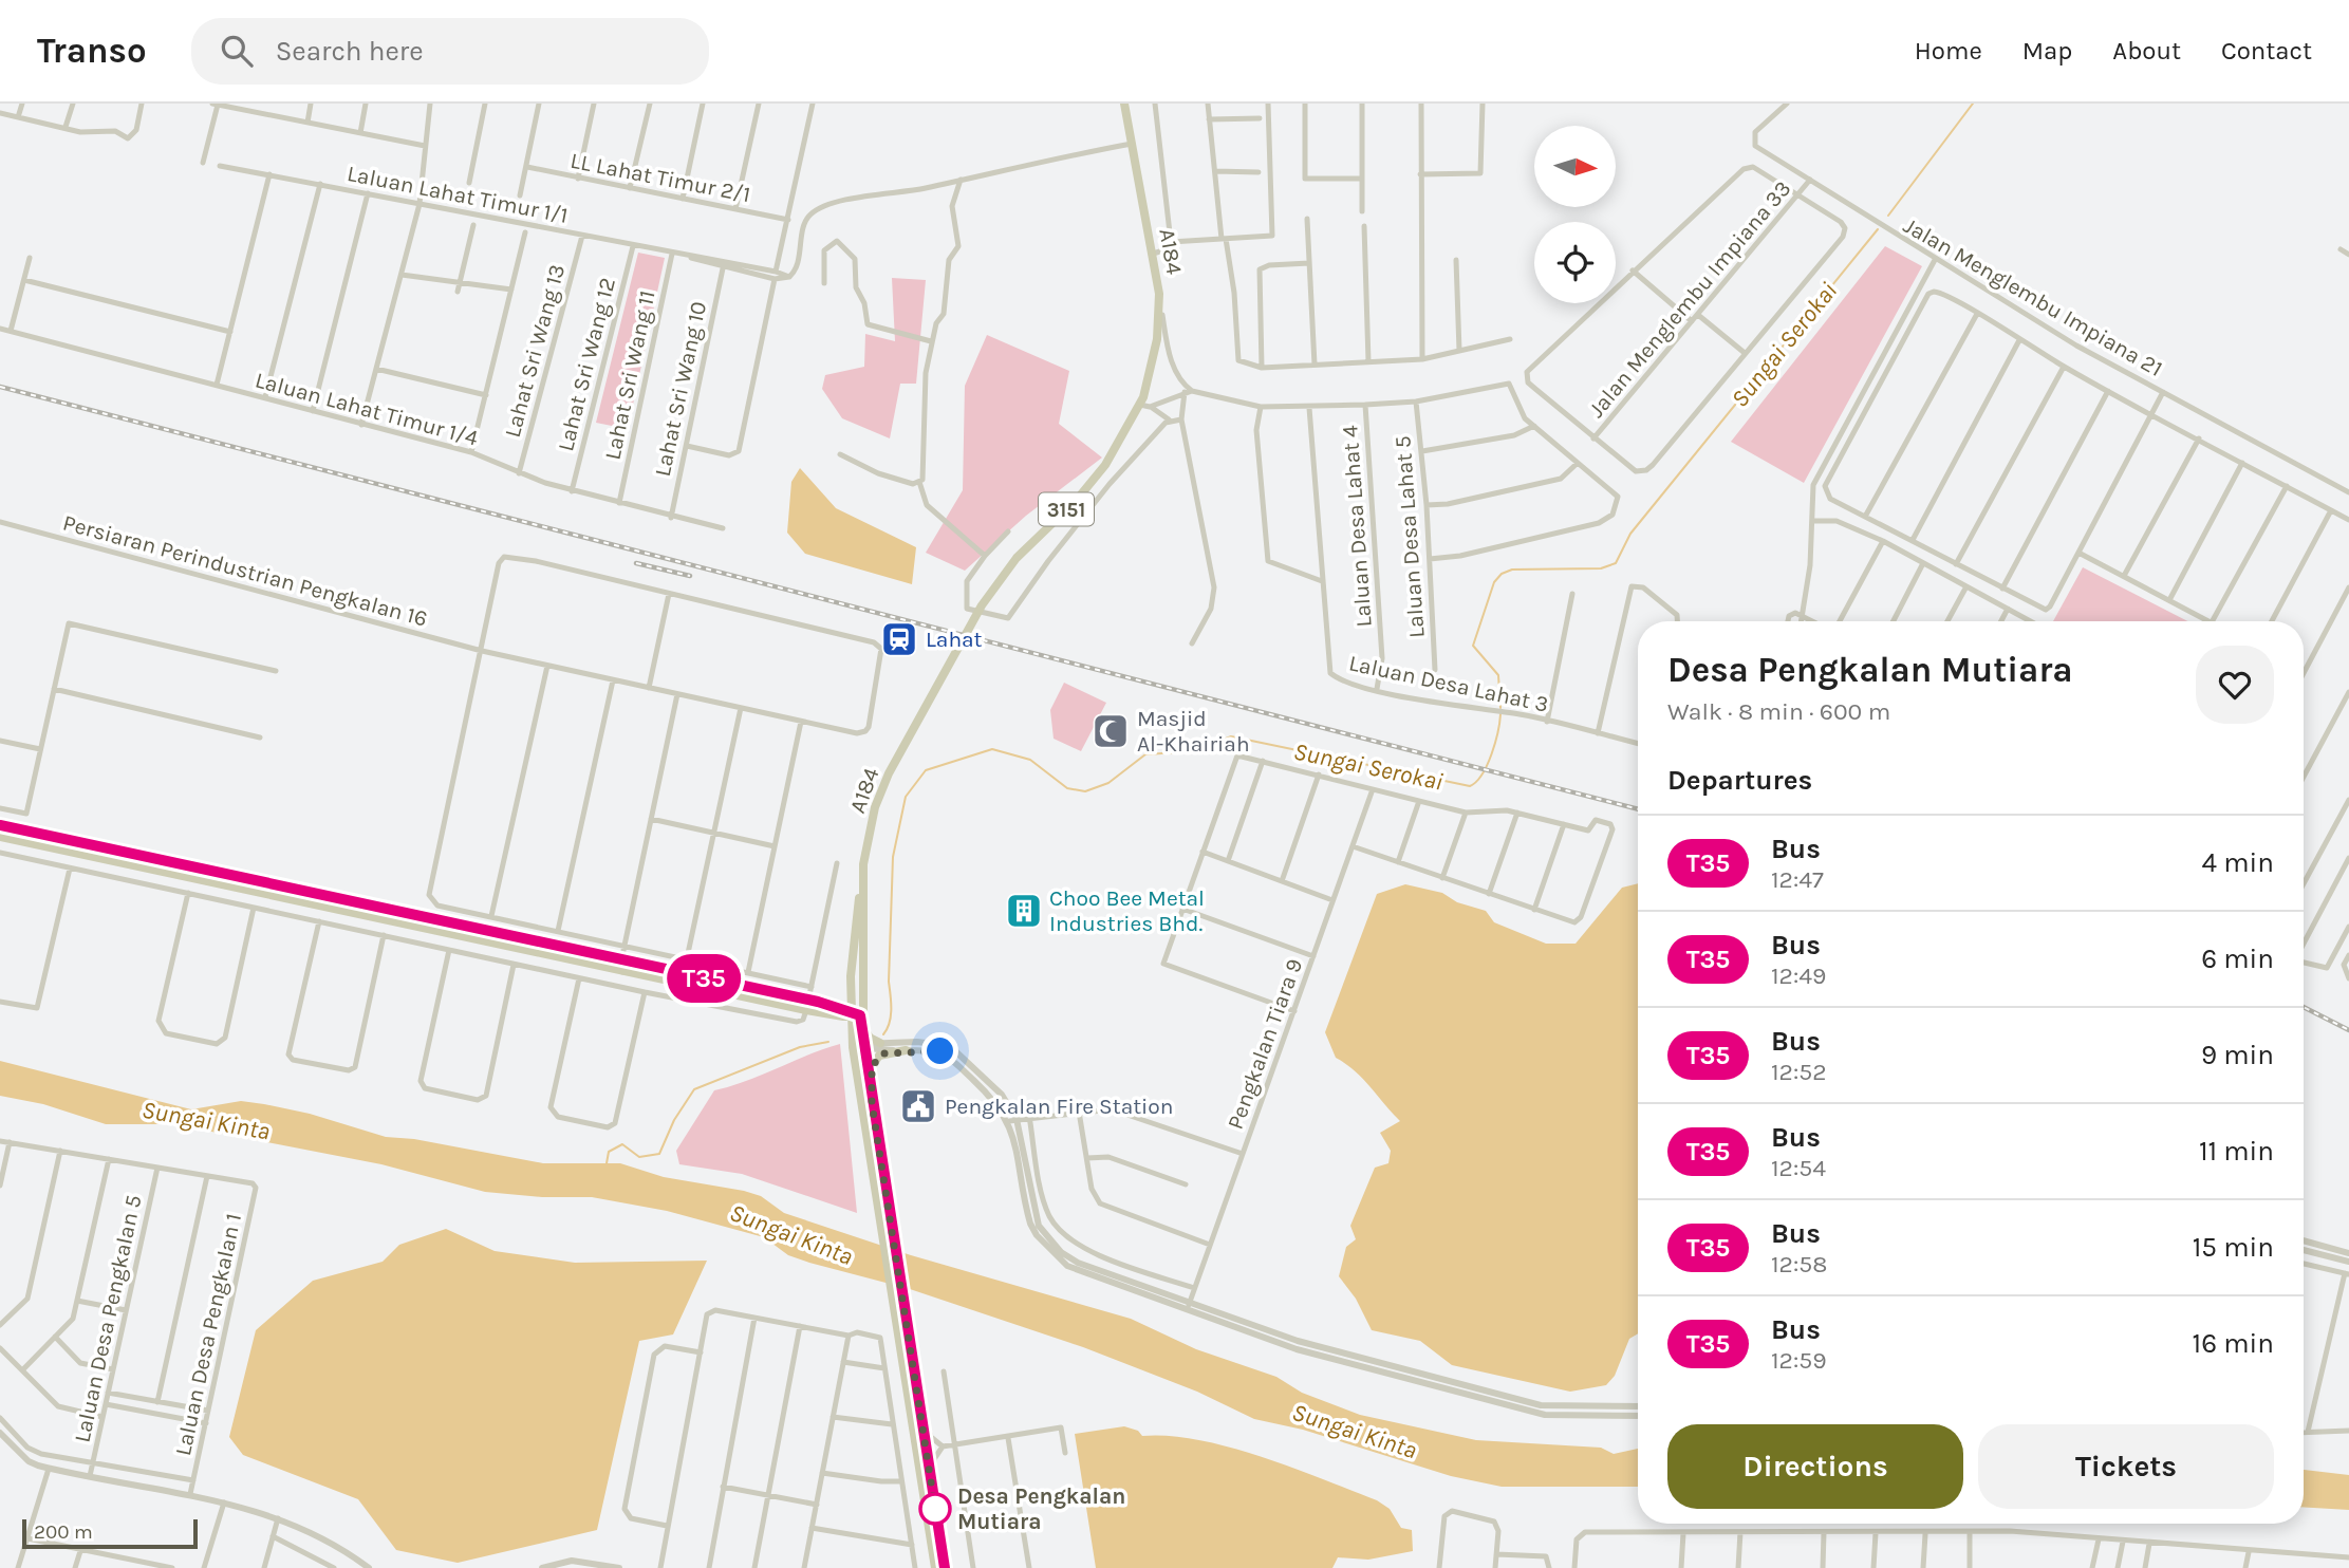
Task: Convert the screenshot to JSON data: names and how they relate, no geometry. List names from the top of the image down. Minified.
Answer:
{"streets":{"main road":["A184","3151"],"street":["LL Lahat Timur 2/1","Laluan Lahat Timur 1/1","Jalan Menglembu Impiana 21","Jalan Menglembu Impiana 33","Lahat Sri Wang 13","Lahat Sri Wang 12","Lahat Sri Wang 11","Lahat Sri Wang 10","Laluan Lahat Timur 1/4","Laluan Desa Lahat 4","Laluan Desa Lahat 5","Persiaran Perindustrian Pengkalan 16","Laluan Desa Lahat 3","Pengkalan Tiara 9","Laluan Desa Pengkalan 5","Laluan Desa Pengkalan 1"]},"crossings":[["Laluan Lahat Timur 1/1","Lahat Sri Wang 13"],["Laluan Lahat Timur 1/1","Lahat Sri Wang 12"],["Laluan Lahat Timur 1/1","Lahat Sri Wang 11"],["Laluan Lahat Timur 1/1","Lahat Sri Wang 10"],["A184","3151"],["Jalan Menglembu Impiana 21","Jalan Menglembu Impiana 33"],["Lahat Sri Wang 13","Laluan Lahat Timur 1/4"],["Lahat Sri Wang 12","Laluan Lahat Timur 1/4"],["Lahat Sri Wang 11","Laluan Lahat Timur 1/4"],["Lahat Sri Wang 10","Laluan Lahat Timur 1/4"],["Laluan Desa Lahat 4","Laluan Desa Lahat 3"]],"water":["Sungai Serokai","Sungai Kinta"],"places":{"station":["Lahat"],"mosque":["Masjid Al-Khairiah"],"building":["Choo Bee Metal Industries Bhd."],"public building":["Pengkalan Fire Station"],"other":["Desa Pengkalan Mutiara"]},"lines":["bus line T35"],"scale_bar":"200 m","north":"right","page":{"header":"Transo","search":"Search here","nav":["Home","Map","About","Contact"],"on_map":"T35","heading":[["Desa Pengkalan Mutiara","Walk · 8 min · 600 m"],"Departures"],"list":[{"mark":"T35","name":"Bus","note":"12:47","value":"4 min"},{"mark":"T35","name":"Bus","note":"12:49","value":"6 min"},{"mark":"T35","name":"Bus","note":"12:52","value":"9 min"},{"mark":"T35","name":"Bus","note":"12:54","value":"11 min"},{"mark":"T35","name":"Bus","note":"12:58","value":"15 min"},{"mark":"T35","name":"Bus","note":"12:59","value":"16 min"}],"buttons":["Directions","Tickets"],"scale":"200 m"}}
